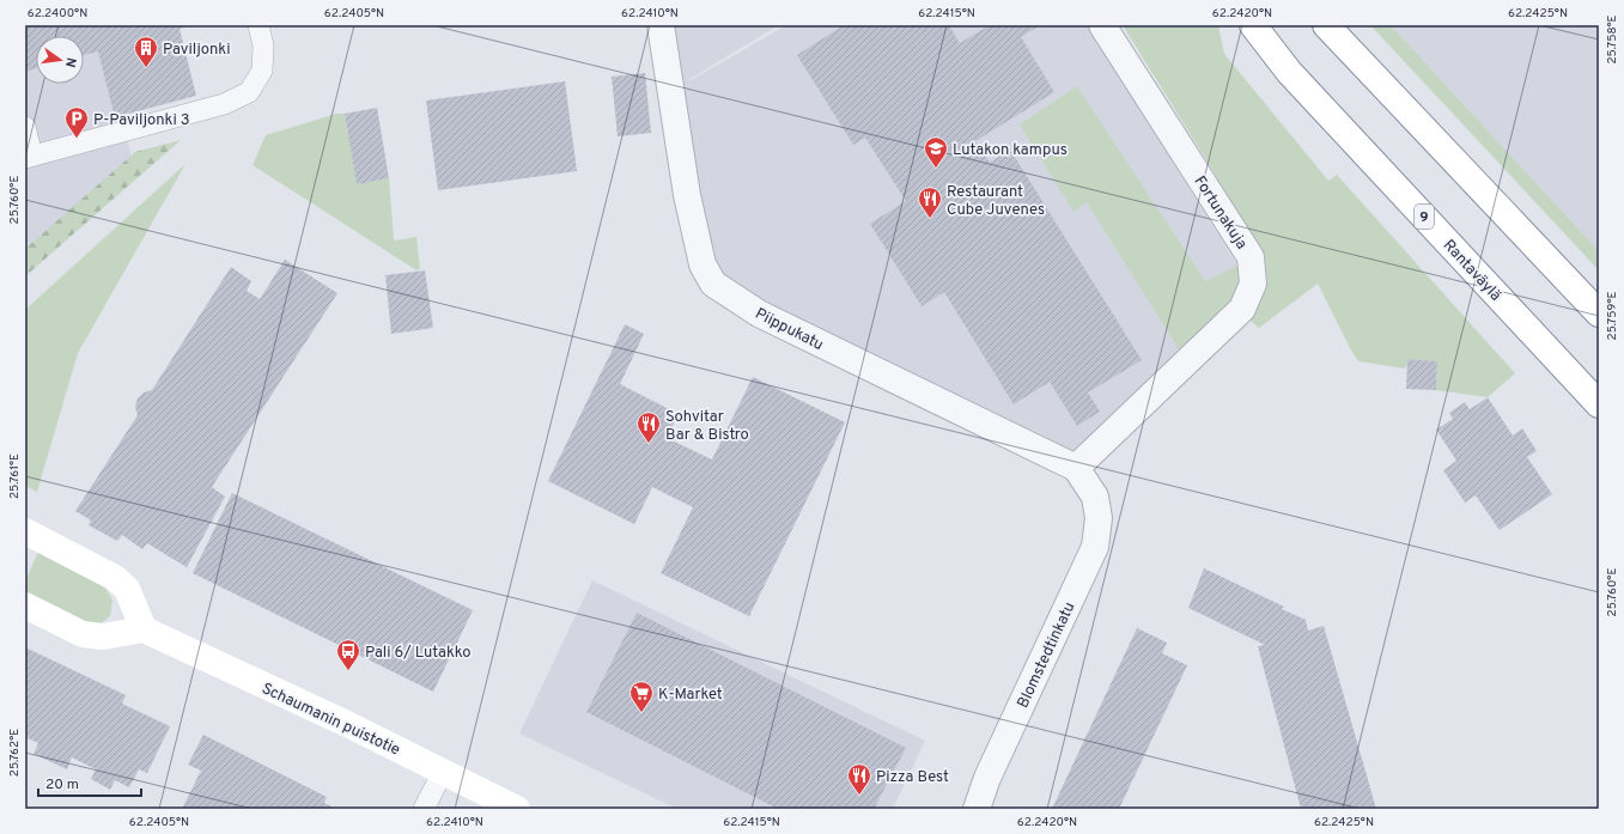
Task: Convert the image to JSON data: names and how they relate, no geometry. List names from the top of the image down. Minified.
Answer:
{"streets":{"main road":["9","Rantaväylä","Schaumanin puistotie"],"street":["Fortunakuja","Piippukatu","Blomstedtinkatu"]},"crossings":[["Fortunakuja","Piippukatu"],["Piippukatu","Blomstedtinkatu"]],"places":{"building":["Paviljonki"],"parking":["P-Paviljonki 3"],"school or university":["Lutakon kampus"],"restaurant":["Restaurant Cube Juvenes","Sohvitar Bar & Bistro","Pizza Best"],"bus stop":["Pali 6/ Lutakko"],"supermarket":["K-Market"]},"scale_bar":"20 m","north":"right","coordinates":["62.2400°N","62.2405°N","62.2410°N","62.2415°N","62.2420°N","62.2425°N","25.758°E","25.760°E","25.759°E","25.761°E","25.762°E"]}
